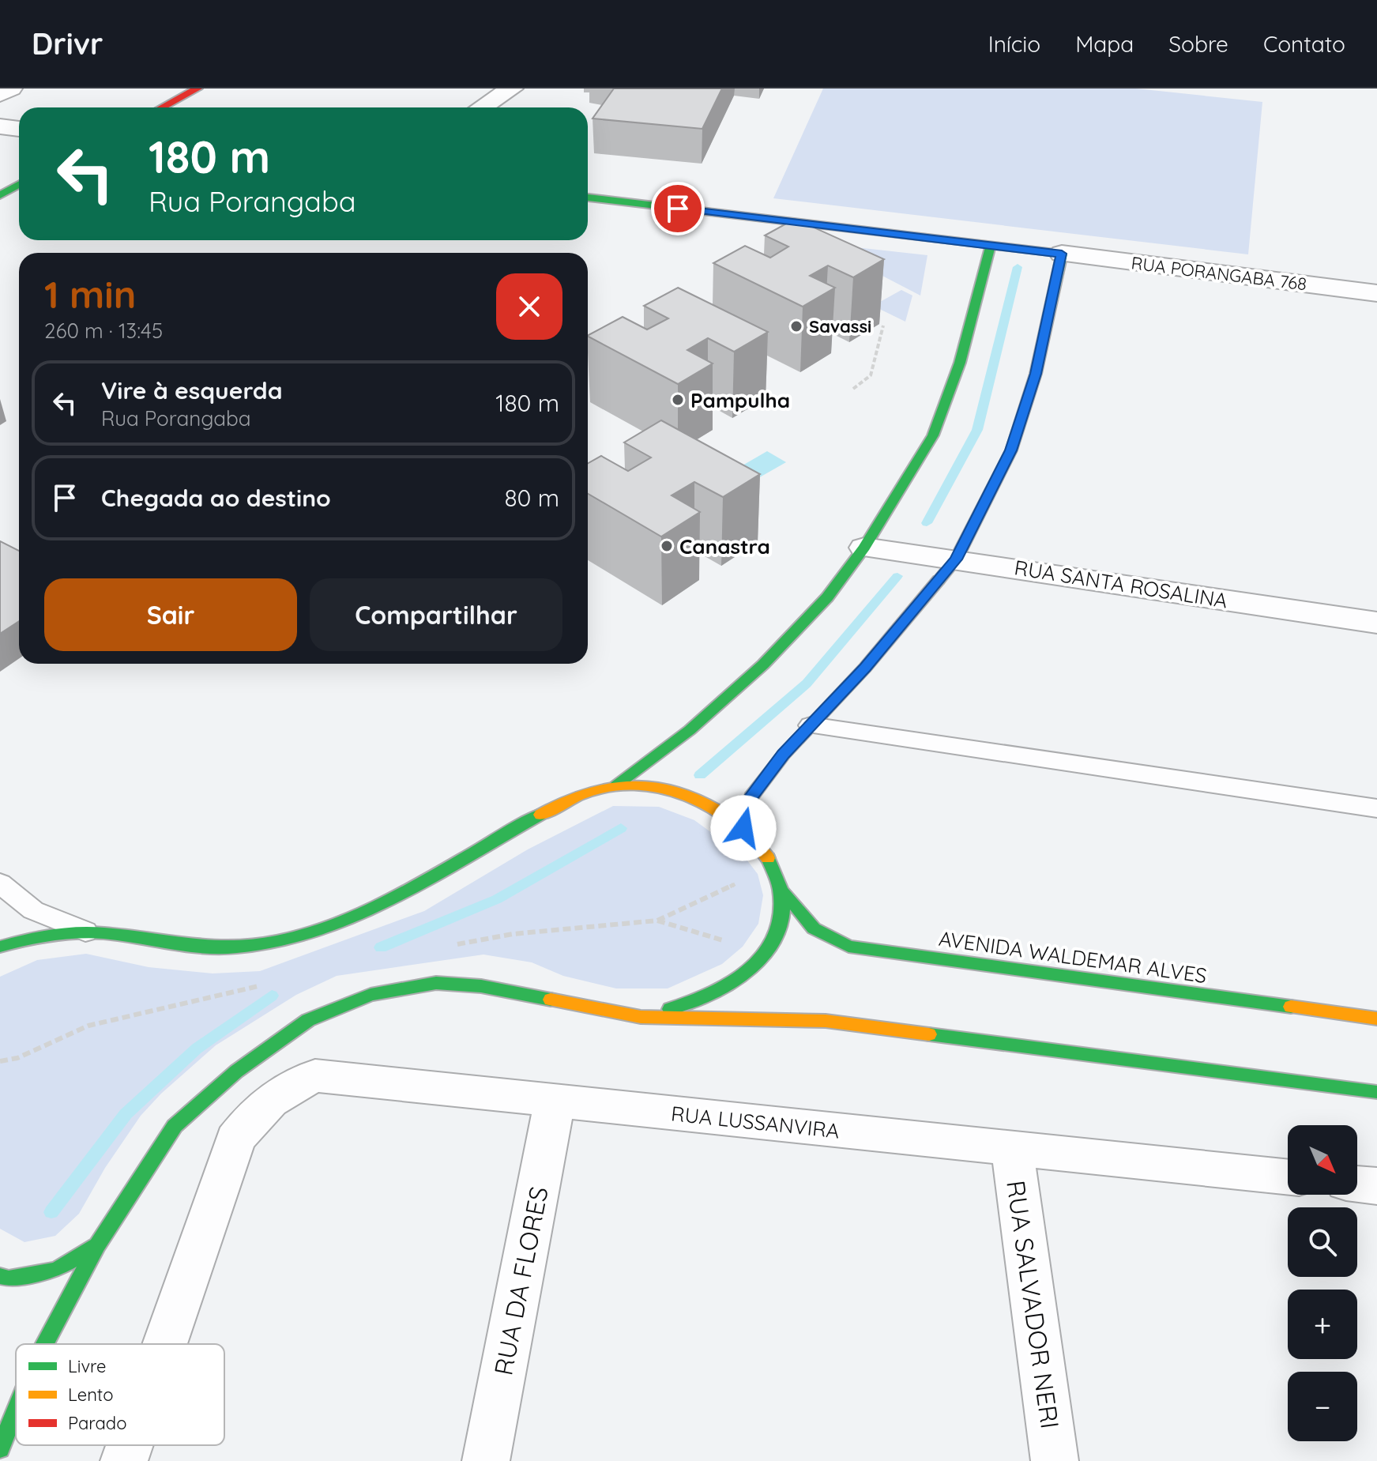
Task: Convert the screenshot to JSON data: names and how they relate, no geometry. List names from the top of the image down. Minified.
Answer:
{"streets":{"street":["RUA PORANGABA 768","RUA SANTA ROSALINA","AVENIDA WALDEMAR ALVES","RUA LUSSANVIRA","RUA DA FLORES","RUA SALVADOR NERI"]},"crossings":[["RUA LUSSANVIRA","RUA DA FLORES"],["RUA LUSSANVIRA","RUA SALVADOR NERI"]],"places":["Savassi","Pampulha","Canastra"],"legend":["Livre","Lento","Parado"],"north":"bottom right","page":{"header":"Drivr","nav":["Início","Mapa","Sobre","Contato"],"turn":["180 m","Rua Porangaba"],"heading":["1 min","260 m · 13:45"],"list":[{"name":"Vire à esquerda","note":"Rua Porangaba","value":"180 m"},{"name":"Chegada ao destino","value":"80 m"}],"buttons":["Sair","Compartilhar"],"map_buttons":["+","−"]}}
